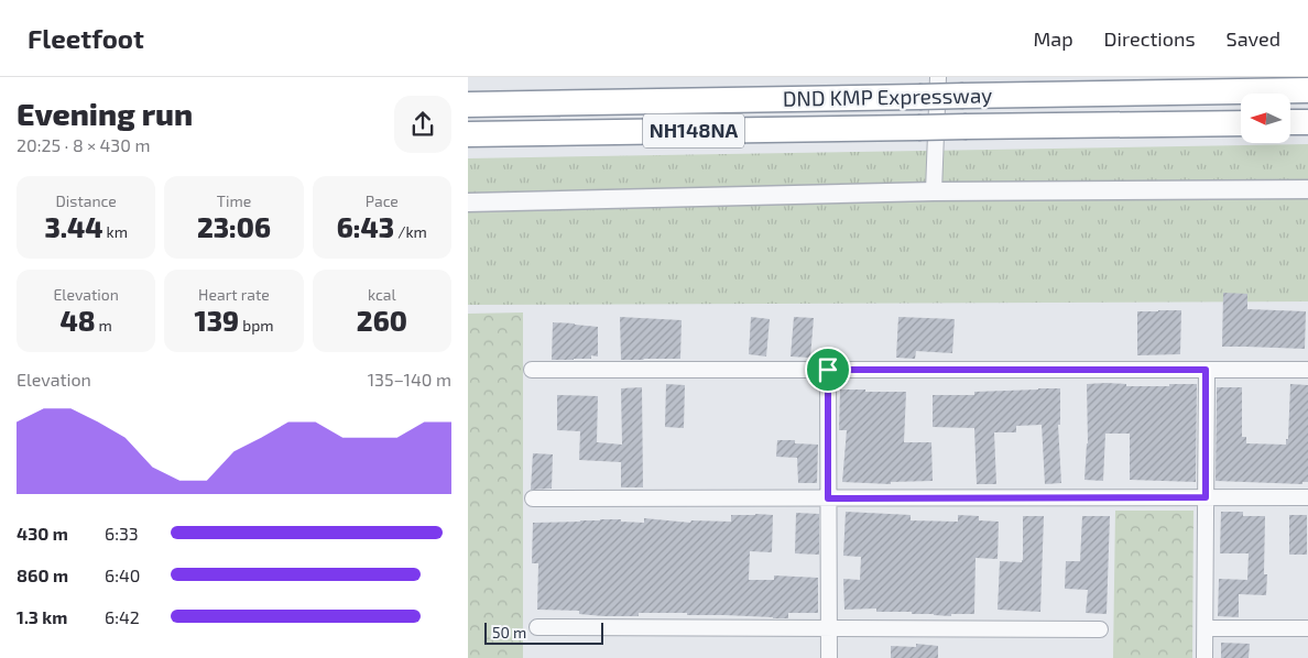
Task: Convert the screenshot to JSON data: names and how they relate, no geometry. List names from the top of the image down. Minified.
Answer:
{"streets":{"highway":["DND KMP Expressway","NH148NA"]},"scale_bar":"50 m","north":"left","page":{"header":"Fleetfoot","nav":["Map","Directions","Saved"],"heading":["Evening run","20:25 · 8 × 430 m"],"stats":[["Distance","3.44 km"],["Time","23:06"],["Pace","6:43 /km"],["Elevation","48 m"],["Heart rate","139 bpm"],["kcal","260"]],"chart":["Elevation","135–140 m"],"list":[{"name":"430 m","note":"6:33"},{"name":"860 m","note":"6:40"},{"name":"1.3 km","note":"6:42"}],"scale":"50 m"}}
